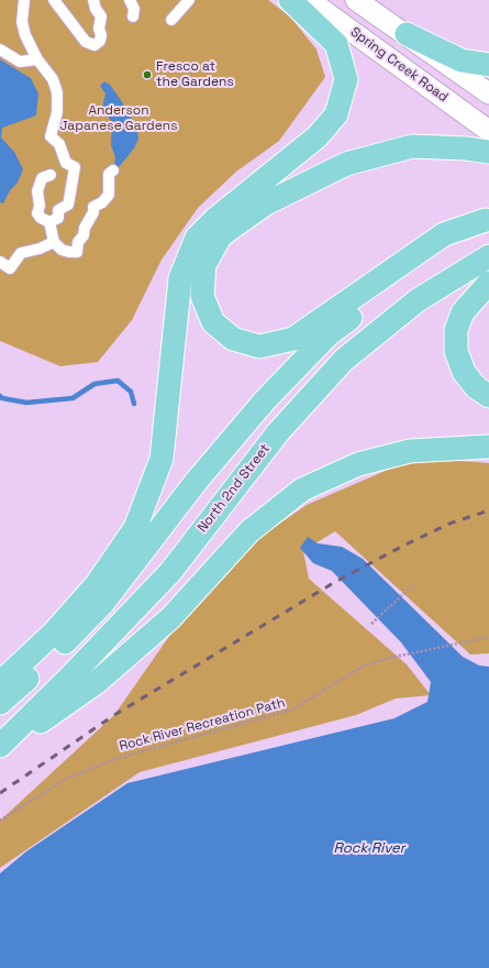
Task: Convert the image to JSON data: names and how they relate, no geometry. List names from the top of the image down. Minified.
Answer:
{"streets":{"main road":["Spring Creek Road","North 2nd Street"],"path":["Rock River Recreation Path"]},"water":["Rock River"],"parks":["Anderson Japanese Gardens"],"places":["Fresco at the Gardens"]}
